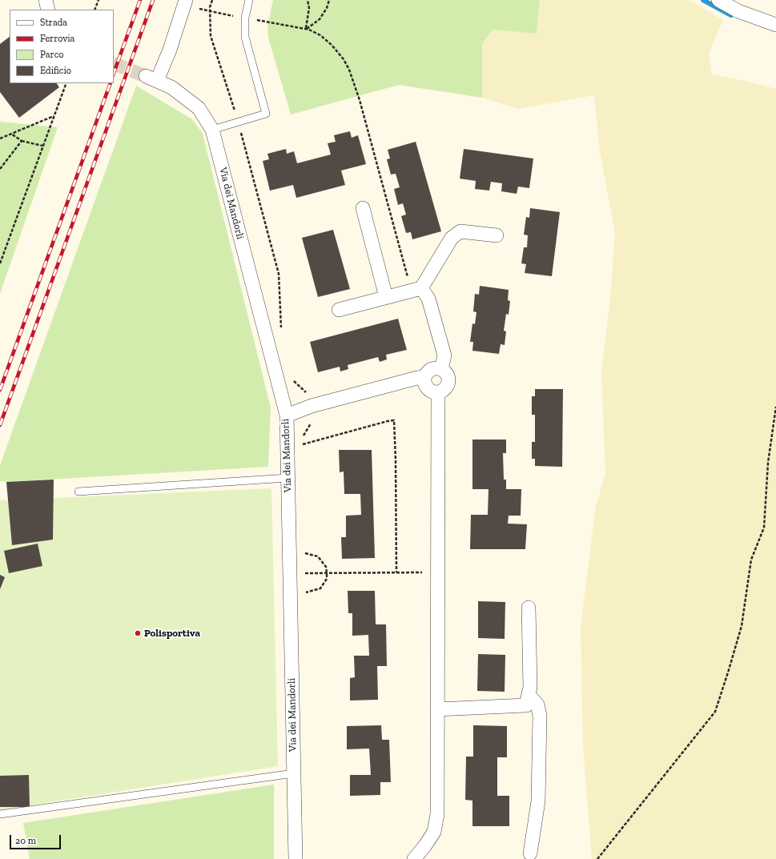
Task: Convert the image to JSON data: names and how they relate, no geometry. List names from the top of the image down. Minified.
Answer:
{"streets":{"street":["Via dei Mandorli"]},"places":["Polisportiva"],"legend":["Strada","Ferrovia","Parco","Edificio"],"scale_bar":"20 m"}
